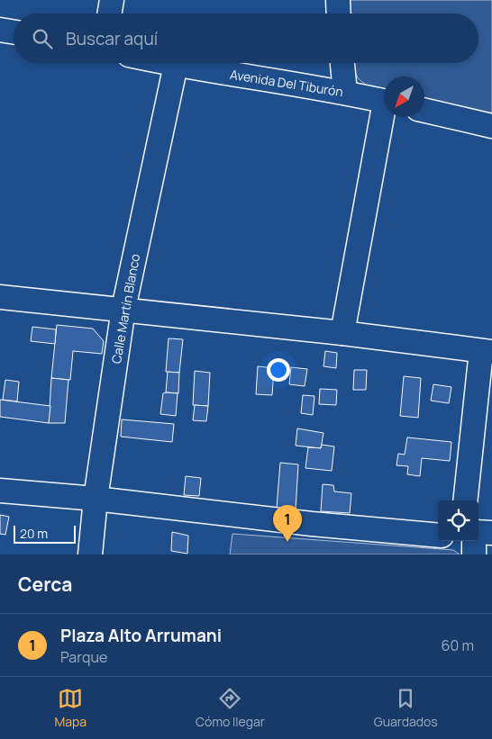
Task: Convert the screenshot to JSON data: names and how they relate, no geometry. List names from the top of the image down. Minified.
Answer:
{"streets":{"street":["Avenida Del Tiburón","Calle Martín Blanco"]},"crossings":[["Avenida Del Tiburón","Calle Martín Blanco"]],"scale_bar":"20 m","north":"bottom left","page":{"search":"Buscar aquí","pins":"1","scale":"20 m","heading":"Cerca","list":[{"mark":"1","name":"Plaza Alto Arrumani","note":"Parque","value":"60 m"}],"nav":["Mapa","Cómo llegar","Guardados"]}}
